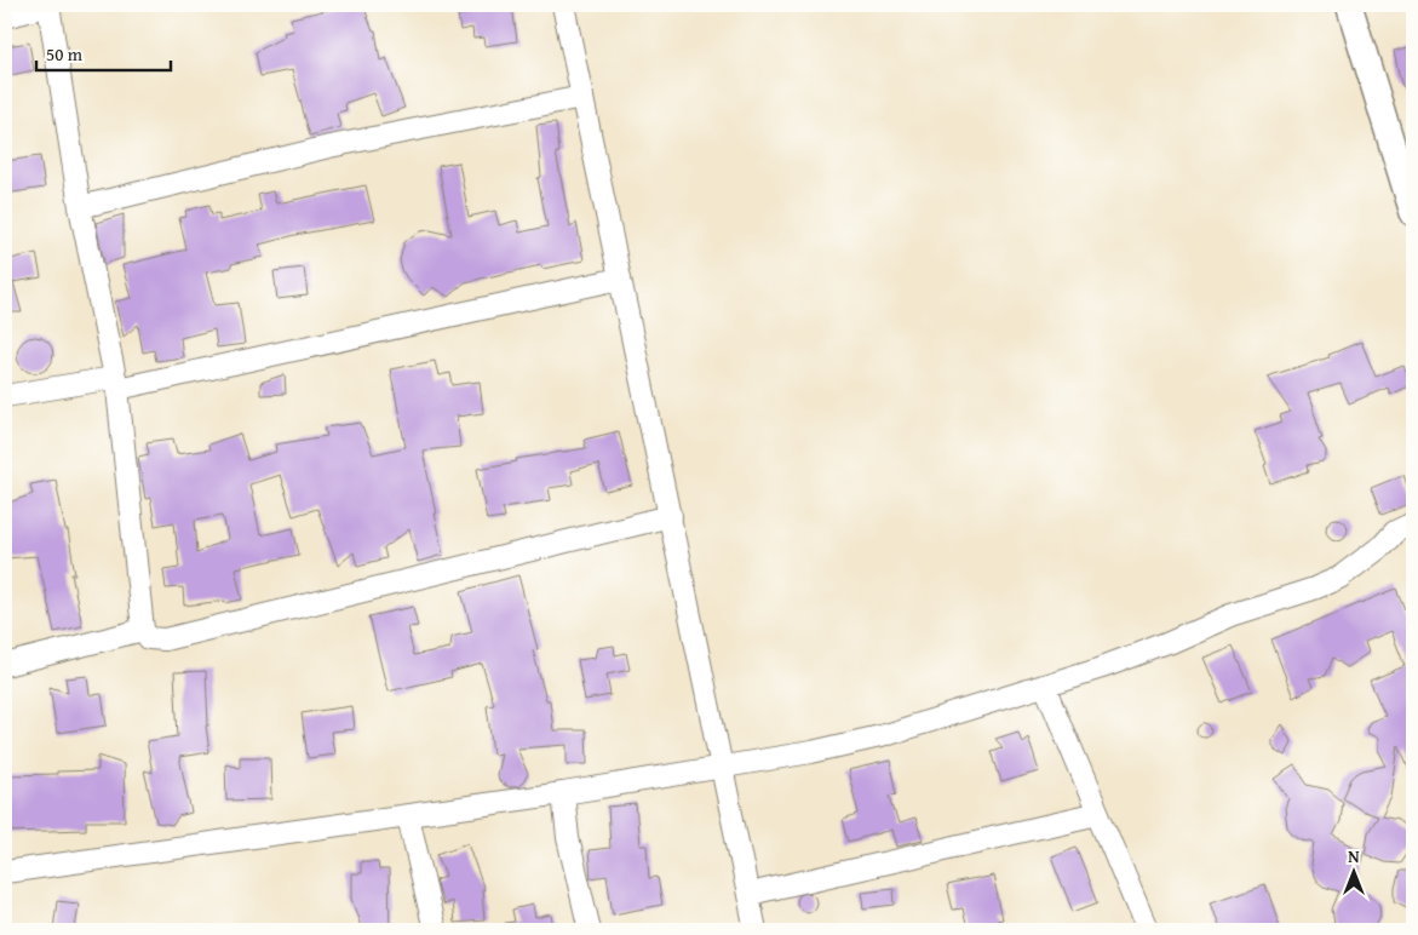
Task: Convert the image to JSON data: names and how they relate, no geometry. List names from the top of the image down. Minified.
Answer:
{"scale_bar":"50 m","north":"top"}
